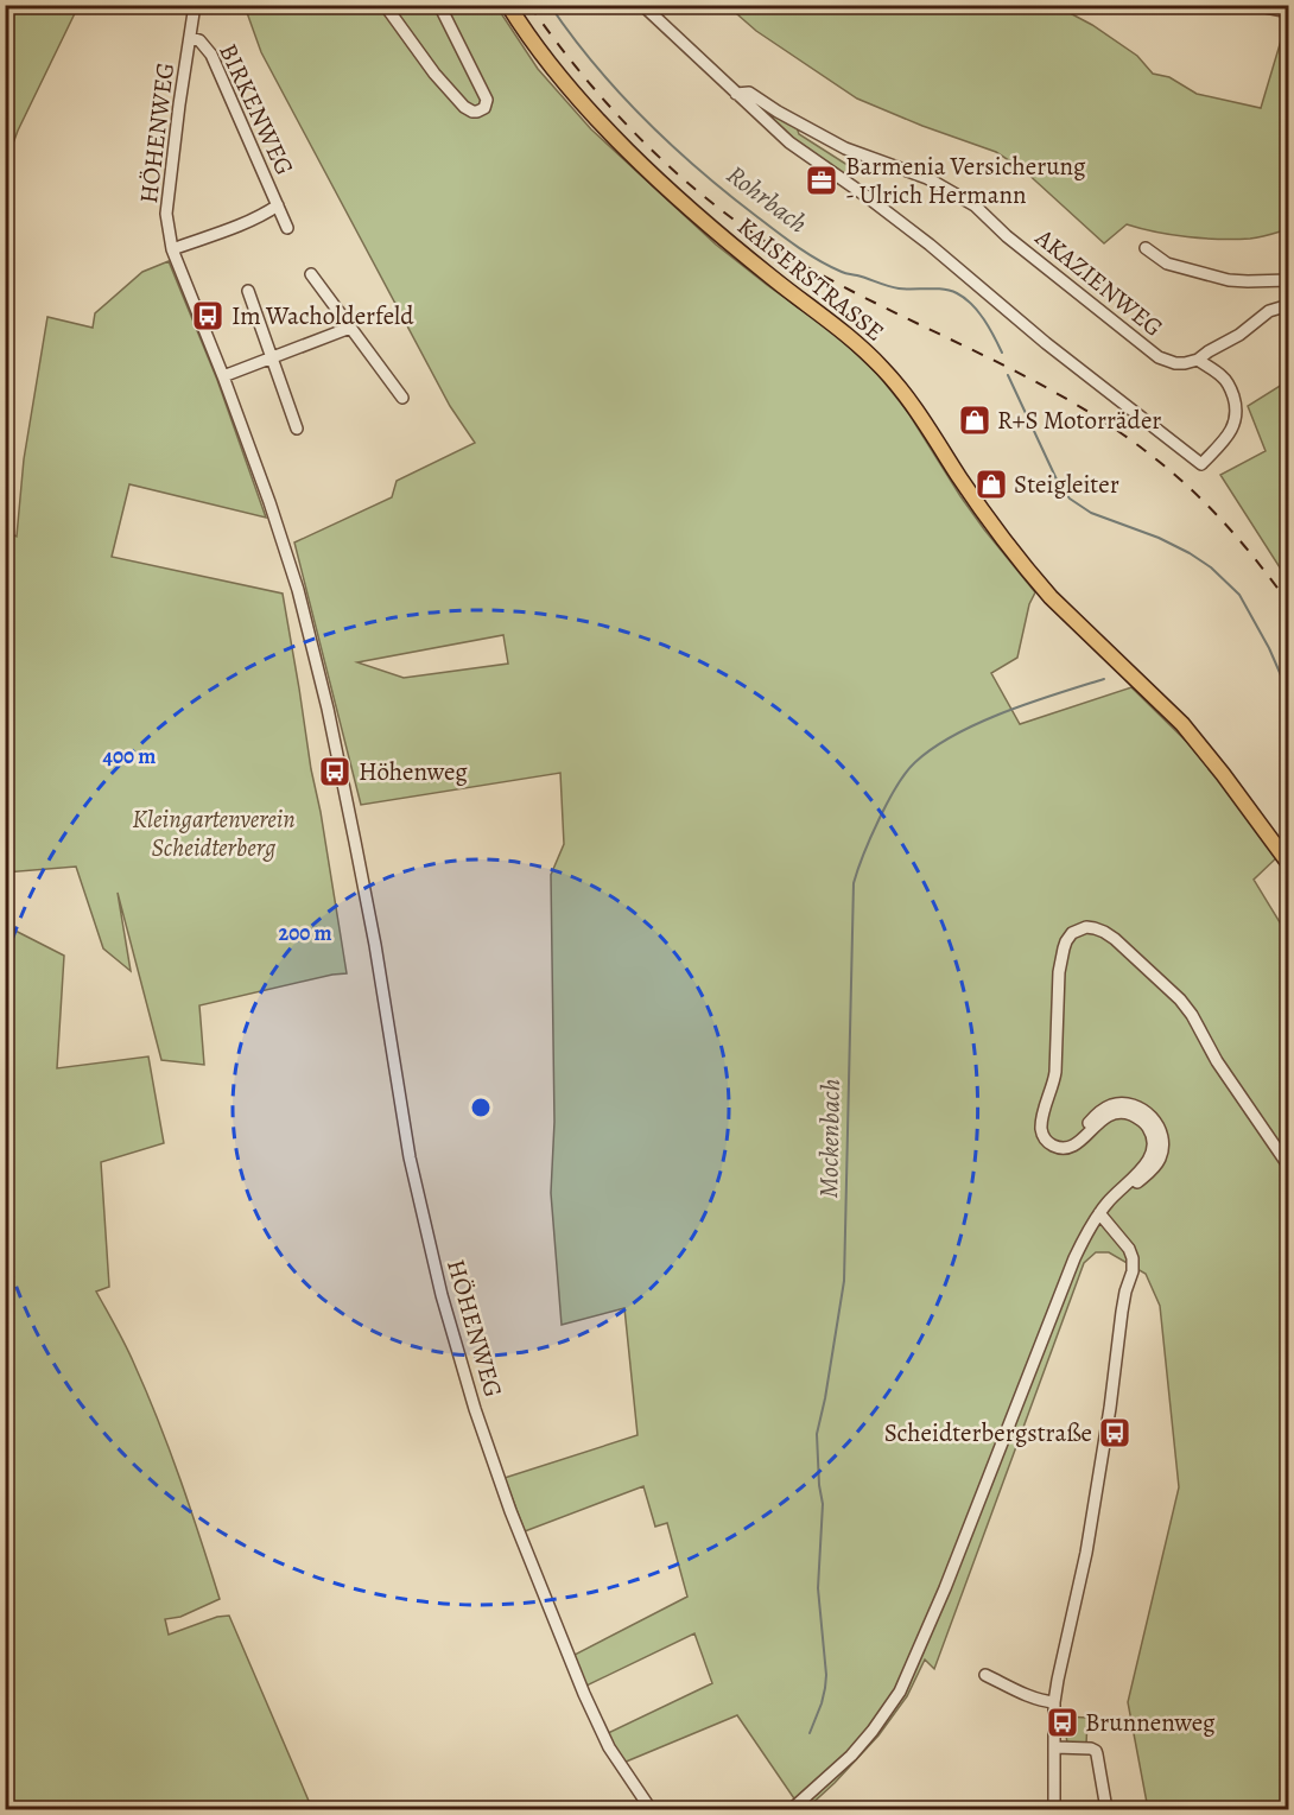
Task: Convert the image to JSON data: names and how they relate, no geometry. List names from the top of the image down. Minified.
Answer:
{"streets":{"main road":["KAISERSTRASSE"],"street":["BIRKENWEG","HÖHENWEG","AKAZIENWEG"]},"crossings":[["BIRKENWEG","HÖHENWEG"]],"water":["Rohrbach","Mockenbach"],"parks":["Kleingartenverein Scheidterberg"],"places":{"office":["Barmenia Versicherung - Ulrich Hermann"],"bus stop":["Im Wacholderfeld","Höhenweg","Scheidterbergstraße","Brunnenweg"],"shop":["R+S Motorräder","Steigleiter"]},"rings":["400 m","200 m"]}
